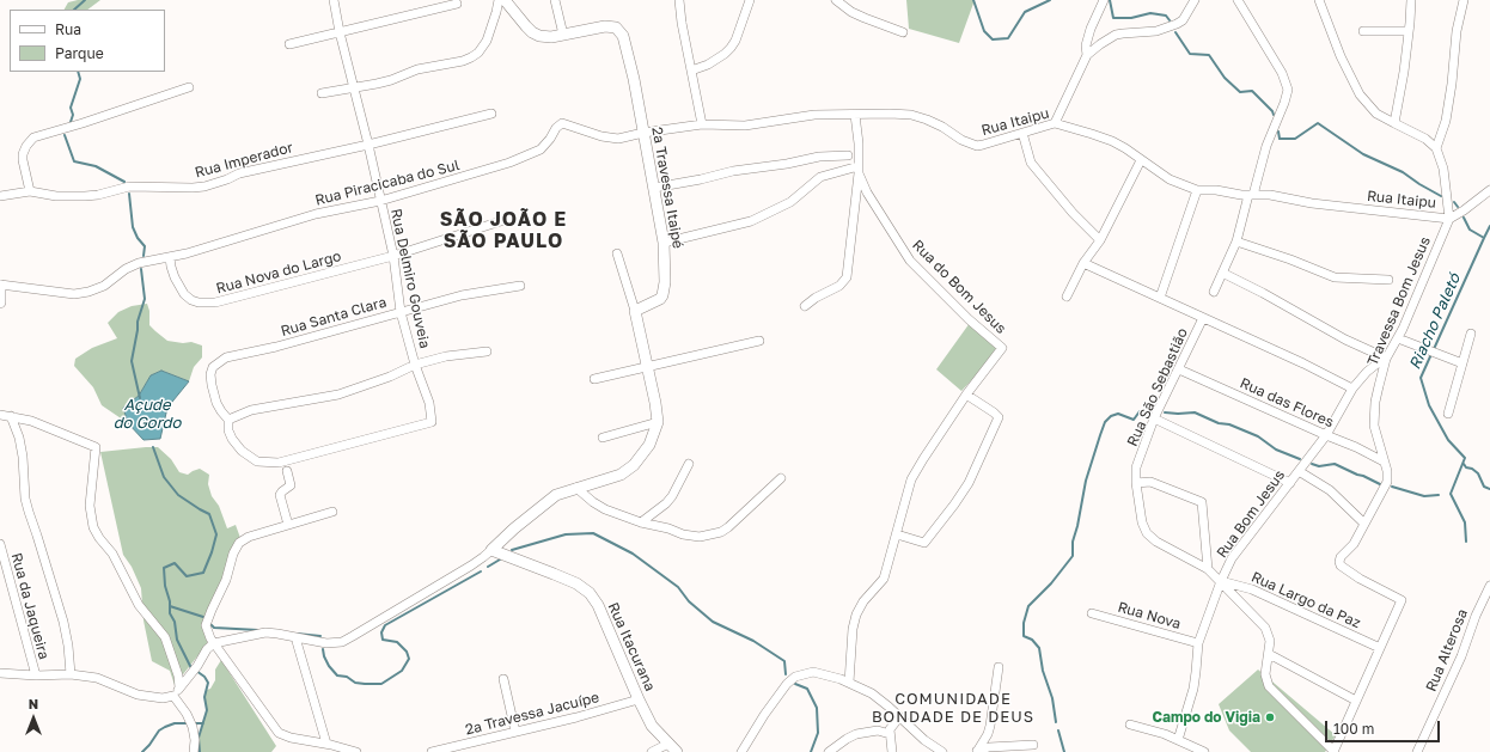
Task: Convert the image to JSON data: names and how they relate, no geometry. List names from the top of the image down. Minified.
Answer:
{"streets":{"street":["Rua Itaipu","Rua Imperador","Rua Piracicaba do Sul","2ª Travessa Itaipé","Rua Nova do Largo","Rua Delmiro Gouveia","Rua do Bom Jesus","Travessa Bom Jesus","Rua Santa Clara","Rua São Sebastião","Rua das Flores","Rua Bom Jesus","Rua Largo da Paz","Rua da Jaqueira","Rua Nova","Rua Itacurana","Rua Alterosa","2ª Travessa Jacuípe"]},"crossings":[["Rua Itaipu","Rua Piracicaba do Sul"],["Rua Itaipu","2ª Travessa Itaipé"],["Rua Itaipu","Travessa Bom Jesus"],["Rua Imperador","Rua Delmiro Gouveia"],["Rua Piracicaba do Sul","2ª Travessa Itaipé"],["Rua Piracicaba do Sul","Rua Nova do Largo"],["Rua Piracicaba do Sul","Rua Delmiro Gouveia"],["Rua Nova do Largo","Rua Delmiro Gouveia"],["Rua Delmiro Gouveia","Rua Santa Clara"],["Travessa Bom Jesus","Rua das Flores"],["Travessa Bom Jesus","Rua Bom Jesus"],["Travessa Bom Jesus","Rua Largo da Paz"],["Rua São Sebastião","Rua das Flores"],["Rua São Sebastião","Rua Bom Jesus"],["Rua São Sebastião","Rua Largo da Paz"],["Rua das Flores","Rua Bom Jesus"],["Rua Bom Jesus","Rua Largo da Paz"],["Rua Bom Jesus","Rua Nova"],["Rua Itacurana","2ª Travessa Jacuípe"]],"districts":["SÃO JOÃO E SÃO PAULO","COMUNIDADE BONDADE DE DEUS"],"water":["Riacho Paletó","Açude do Gordo"],"places":["Campo do Vigia"],"legend":["Rua","Parque"],"scale_bar":"100 m","north":"top"}
